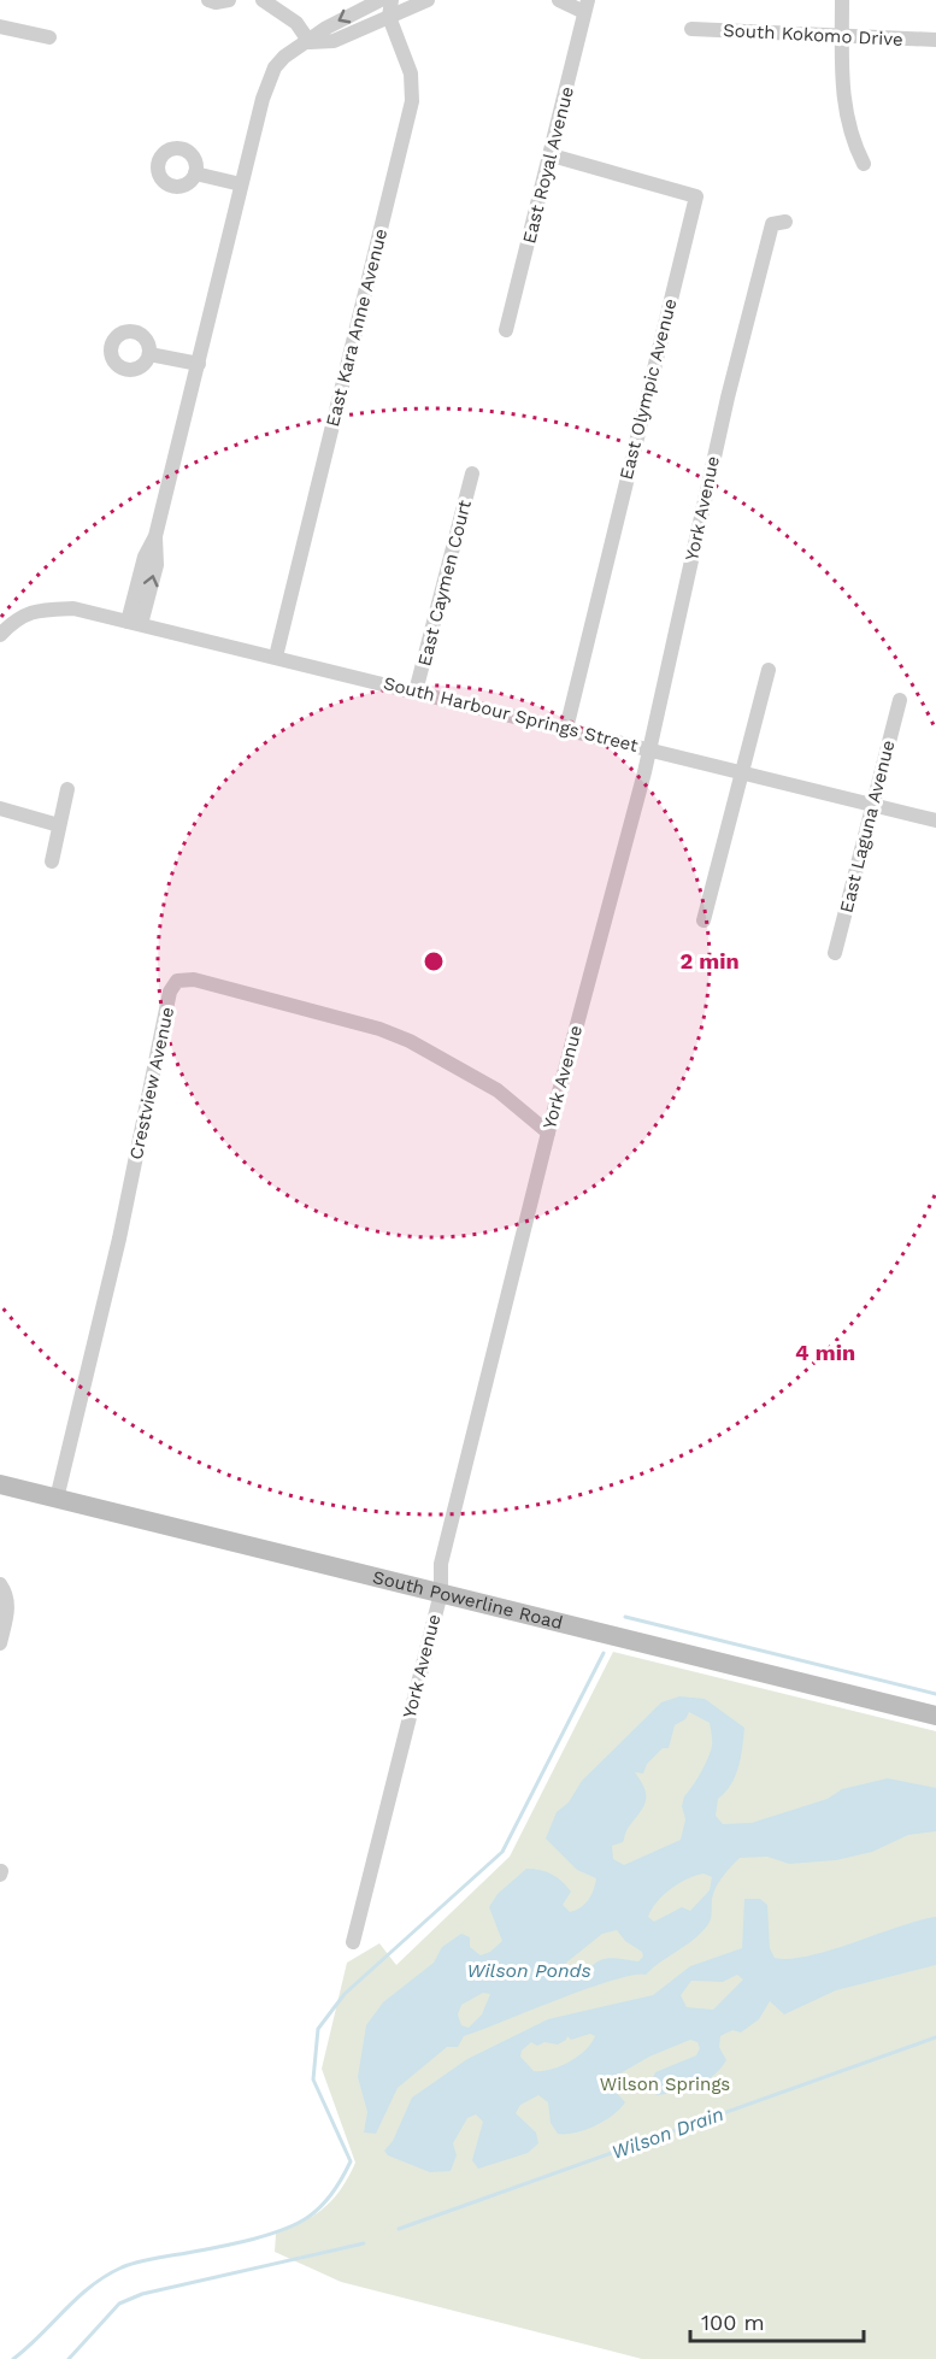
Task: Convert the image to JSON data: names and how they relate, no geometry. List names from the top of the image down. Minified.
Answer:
{"streets":{"street":["South Kokomo Drive","East Royal Avenue","East Kara Anne Avenue","East Olympic Avenue","York Avenue","East Caymen Court","South Harbour Springs Street","East Laguna Avenue","Crestview Avenue","South Powerline Road"]},"crossings":[["East Royal Avenue","East Olympic Avenue"],["East Kara Anne Avenue","South Harbour Springs Street"],["East Olympic Avenue","South Harbour Springs Street"],["York Avenue","South Harbour Springs Street"],["York Avenue","Crestview Avenue"],["York Avenue","South Powerline Road"],["East Caymen Court","South Harbour Springs Street"],["South Harbour Springs Street","East Laguna Avenue"],["Crestview Avenue","South Powerline Road"]],"water":["Wilson Ponds","Wilson Drain"],"parks":["Wilson Springs"],"scale_bar":"100 m","rings":["2 min","4 min"]}
